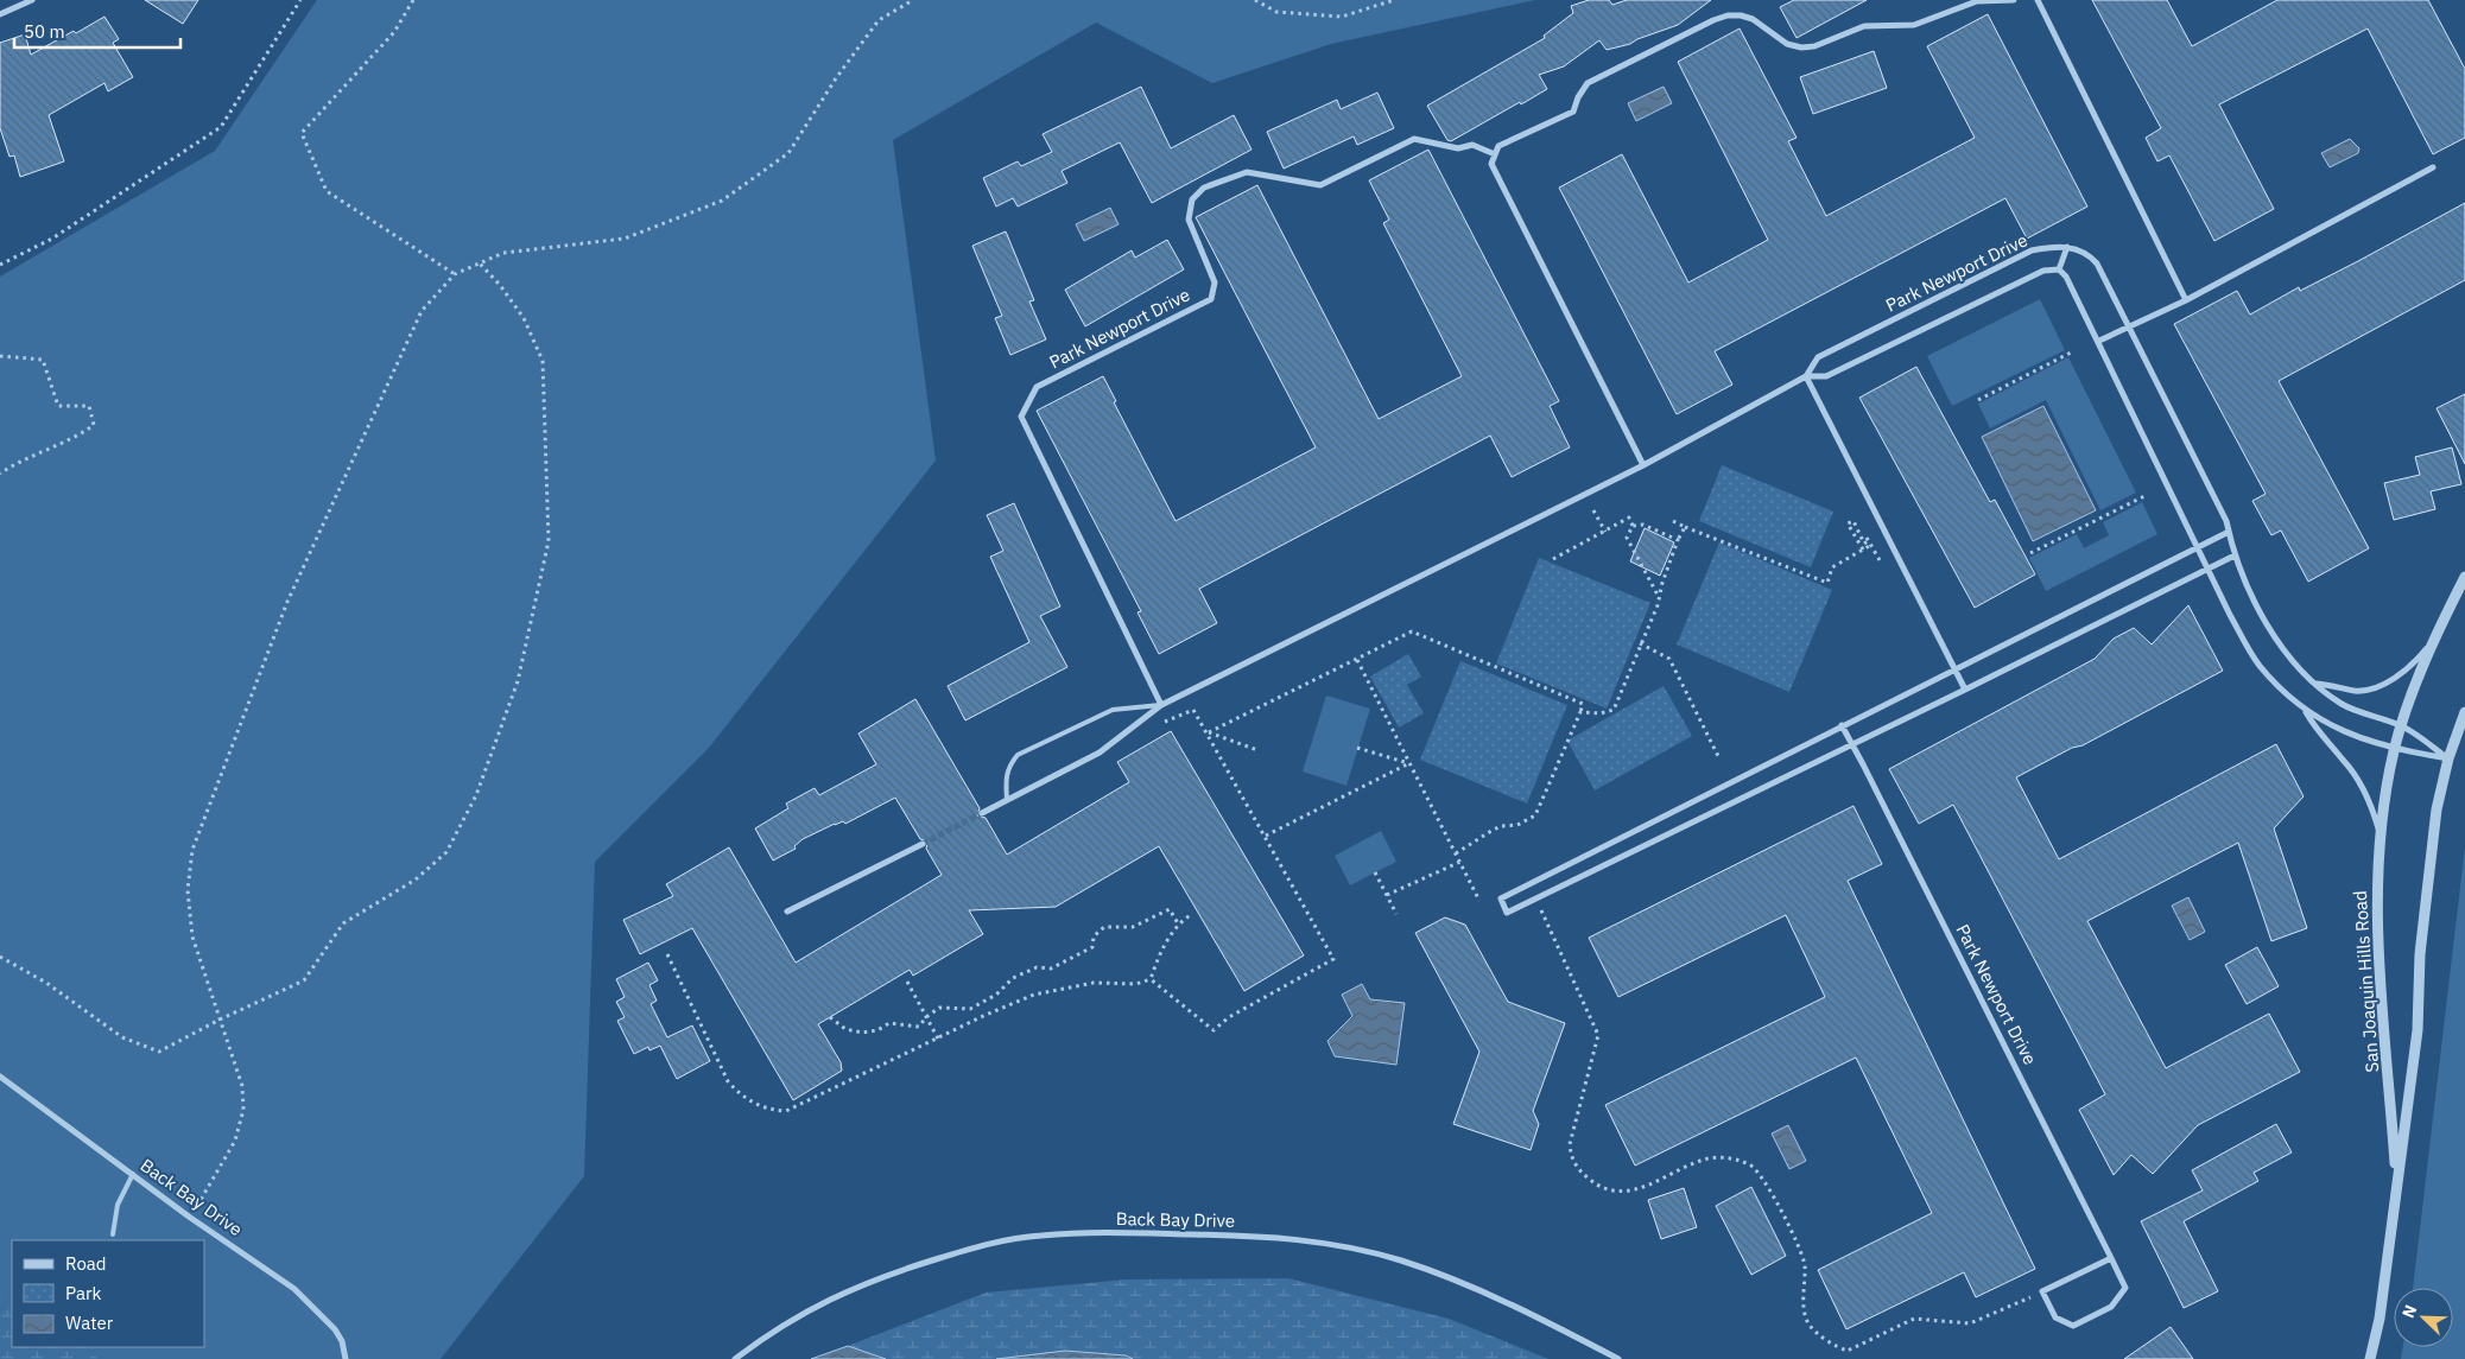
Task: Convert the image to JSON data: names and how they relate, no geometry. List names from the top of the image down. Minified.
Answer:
{"streets":{"street":["Park Newport Drive","San Joaquin Hills Road","Back Bay Drive"]},"legend":["Road","Park","Water"],"scale_bar":"50 m","north":"top left"}
